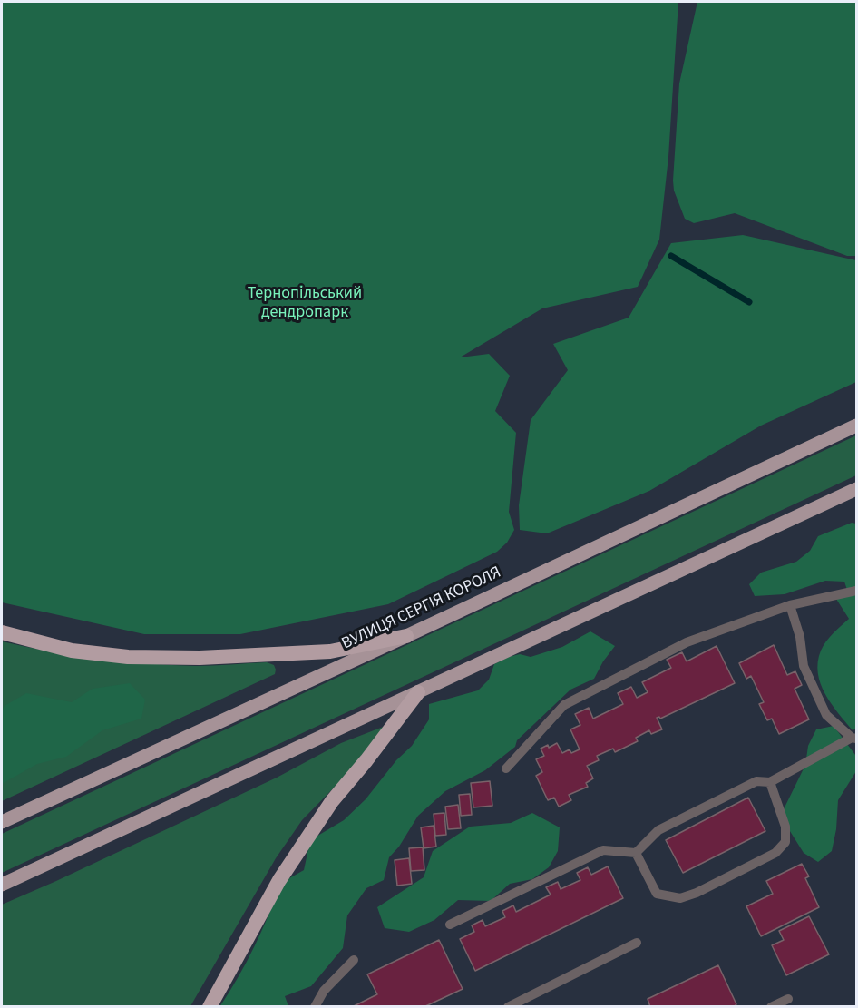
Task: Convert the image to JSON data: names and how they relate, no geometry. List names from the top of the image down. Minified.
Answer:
{"streets":{"main road":["ВУЛИЦЯ СЕРГІЯ КОРОЛЯ"]},"parks":["Тернопільський дендропарк"]}
